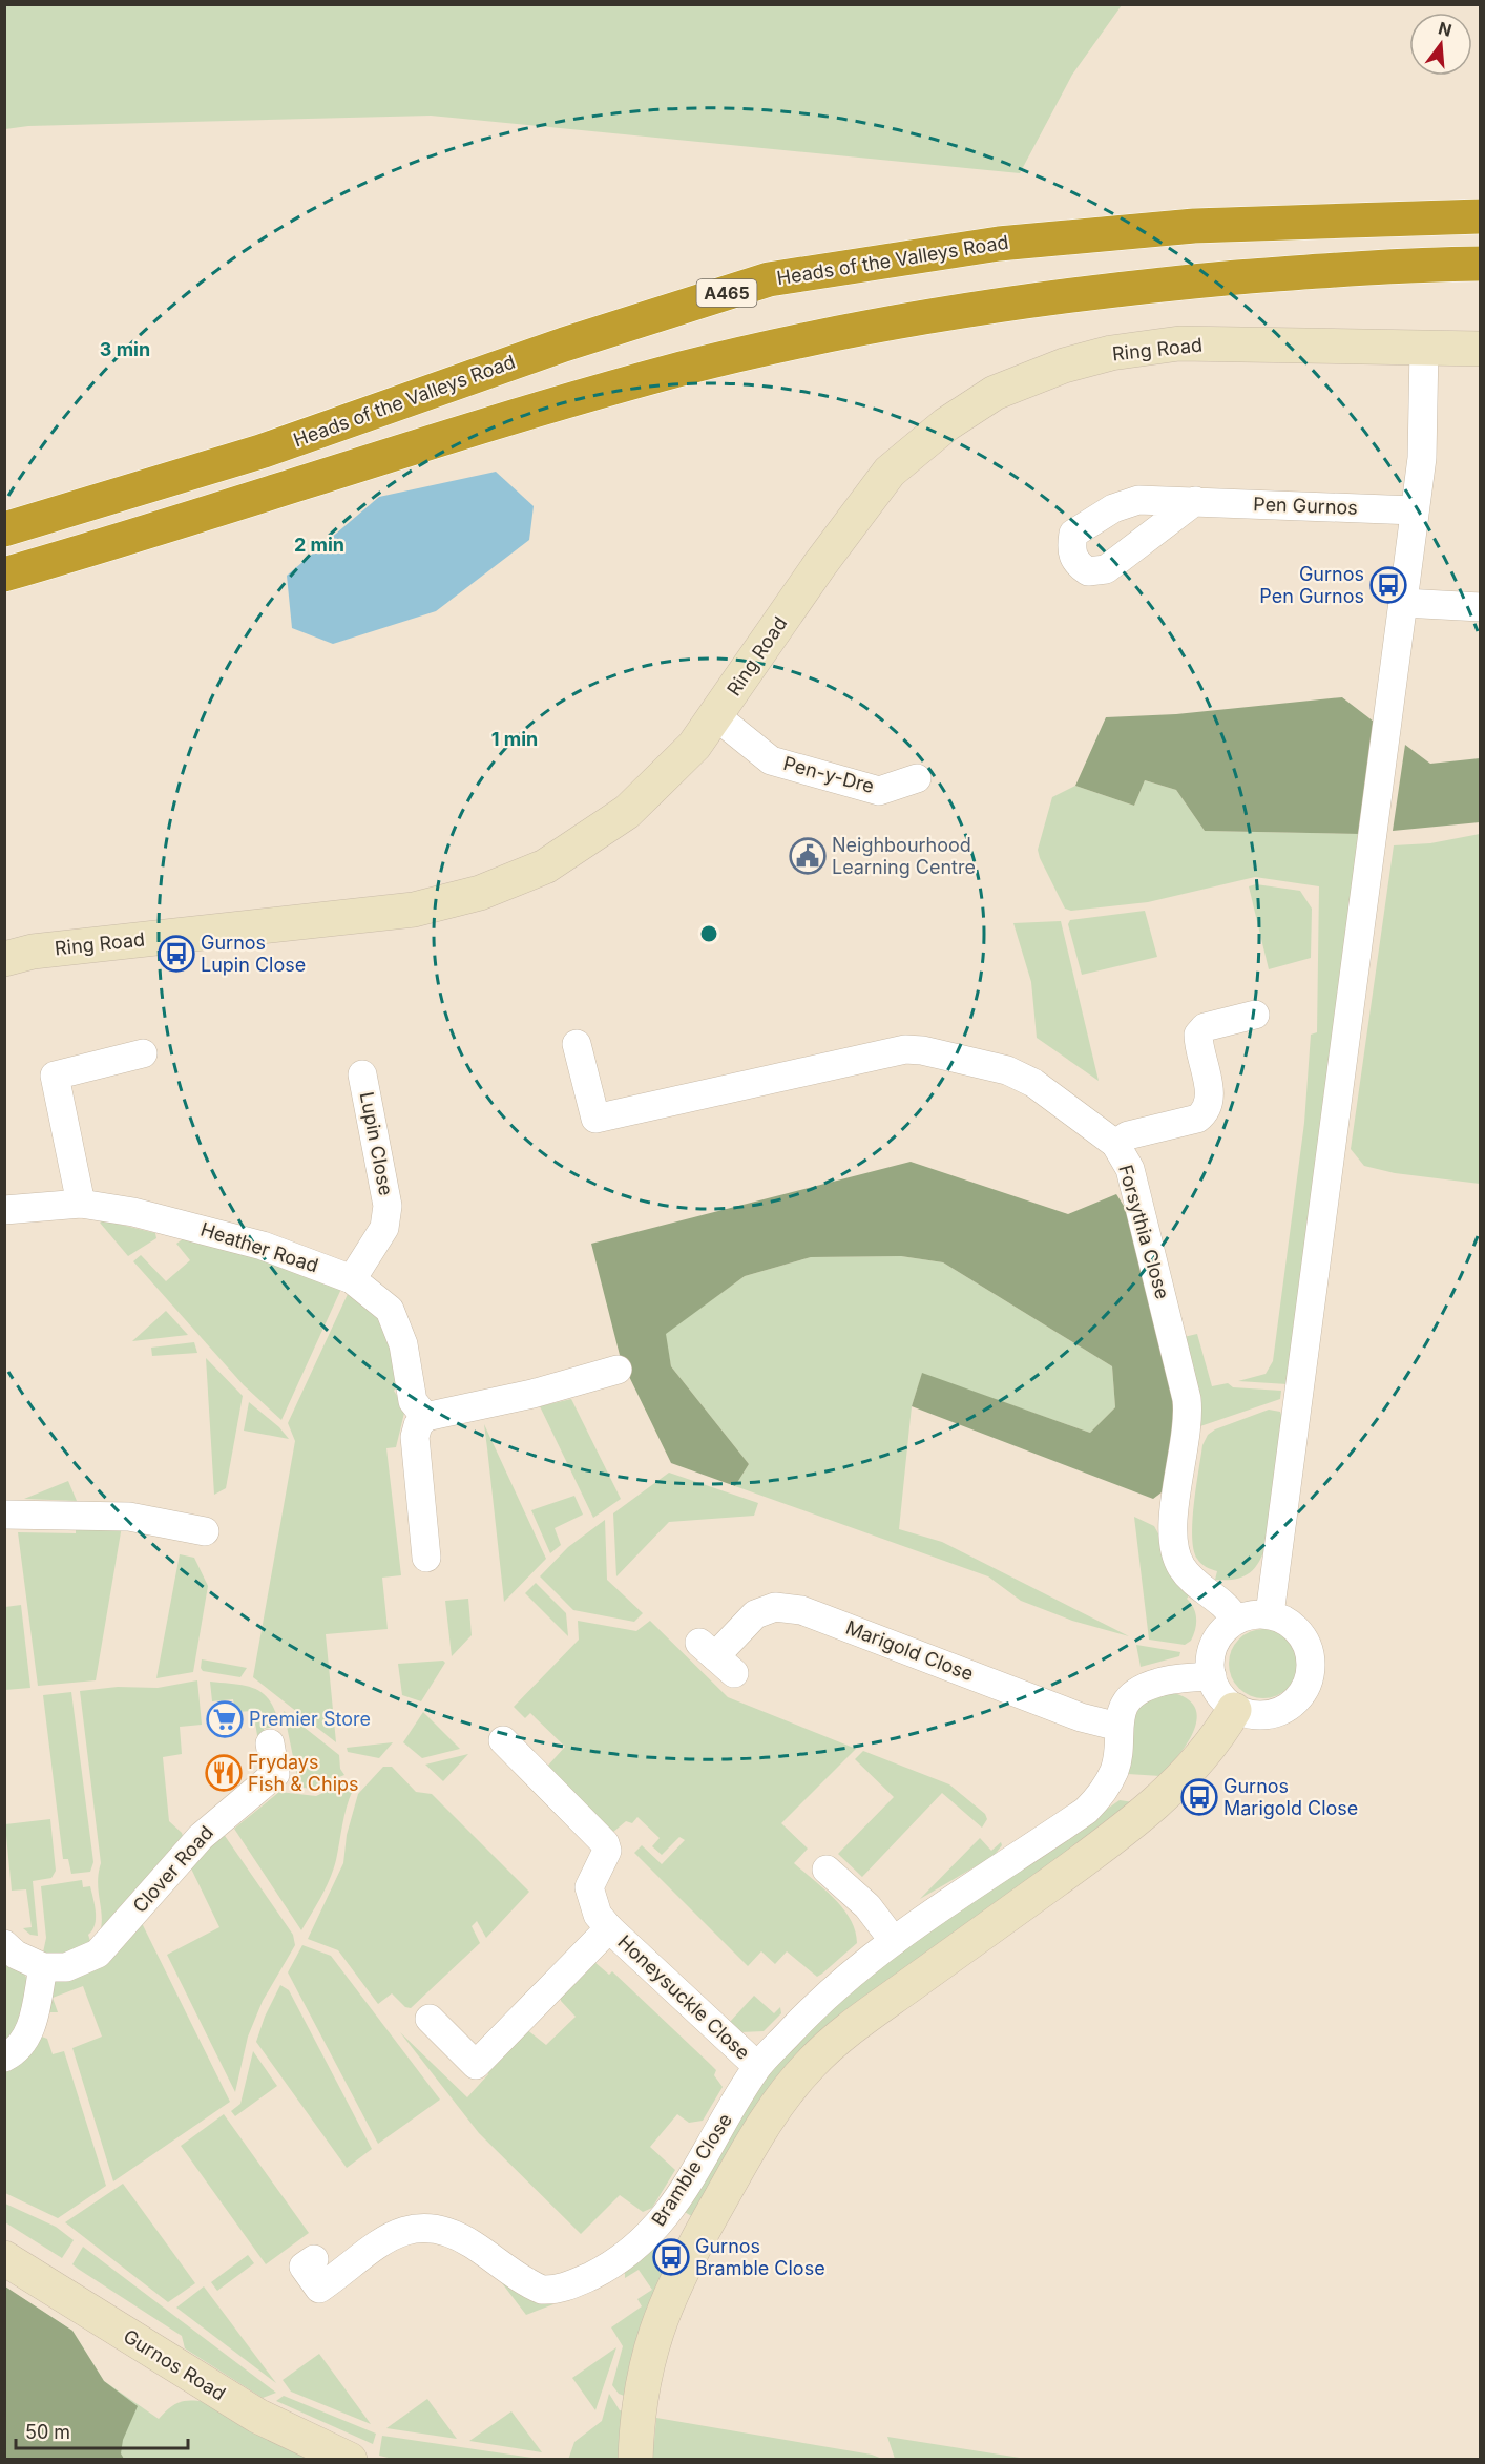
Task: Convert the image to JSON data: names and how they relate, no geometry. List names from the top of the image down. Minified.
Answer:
{"streets":{"highway":["Heads of the Valleys Road","A465"],"street":["Ring Road","Pen Gurnos","Pen-y-Dre","Lupin Close","Forsythia Close","Heather Road","Marigold Close","Clover Road","Honeysuckle Close","Bramble Close","Gurnos Road"]},"crossings":[["Ring Road","Pen-y-Dre"],["Lupin Close","Heather Road"],["Honeysuckle Close","Bramble Close"]],"places":{"bus stop":["Gurnos Pen Gurnos","Gurnos Lupin Close","Gurnos Marigold Close","Gurnos Bramble Close"],"public building":["Neighbourhood Learning Centre"],"supermarket":["Premier Store"],"restaurant":["Frydays Fish & Chips"]},"scale_bar":"50 m","north":"top","rings":["3 min","2 min","1 min"]}
